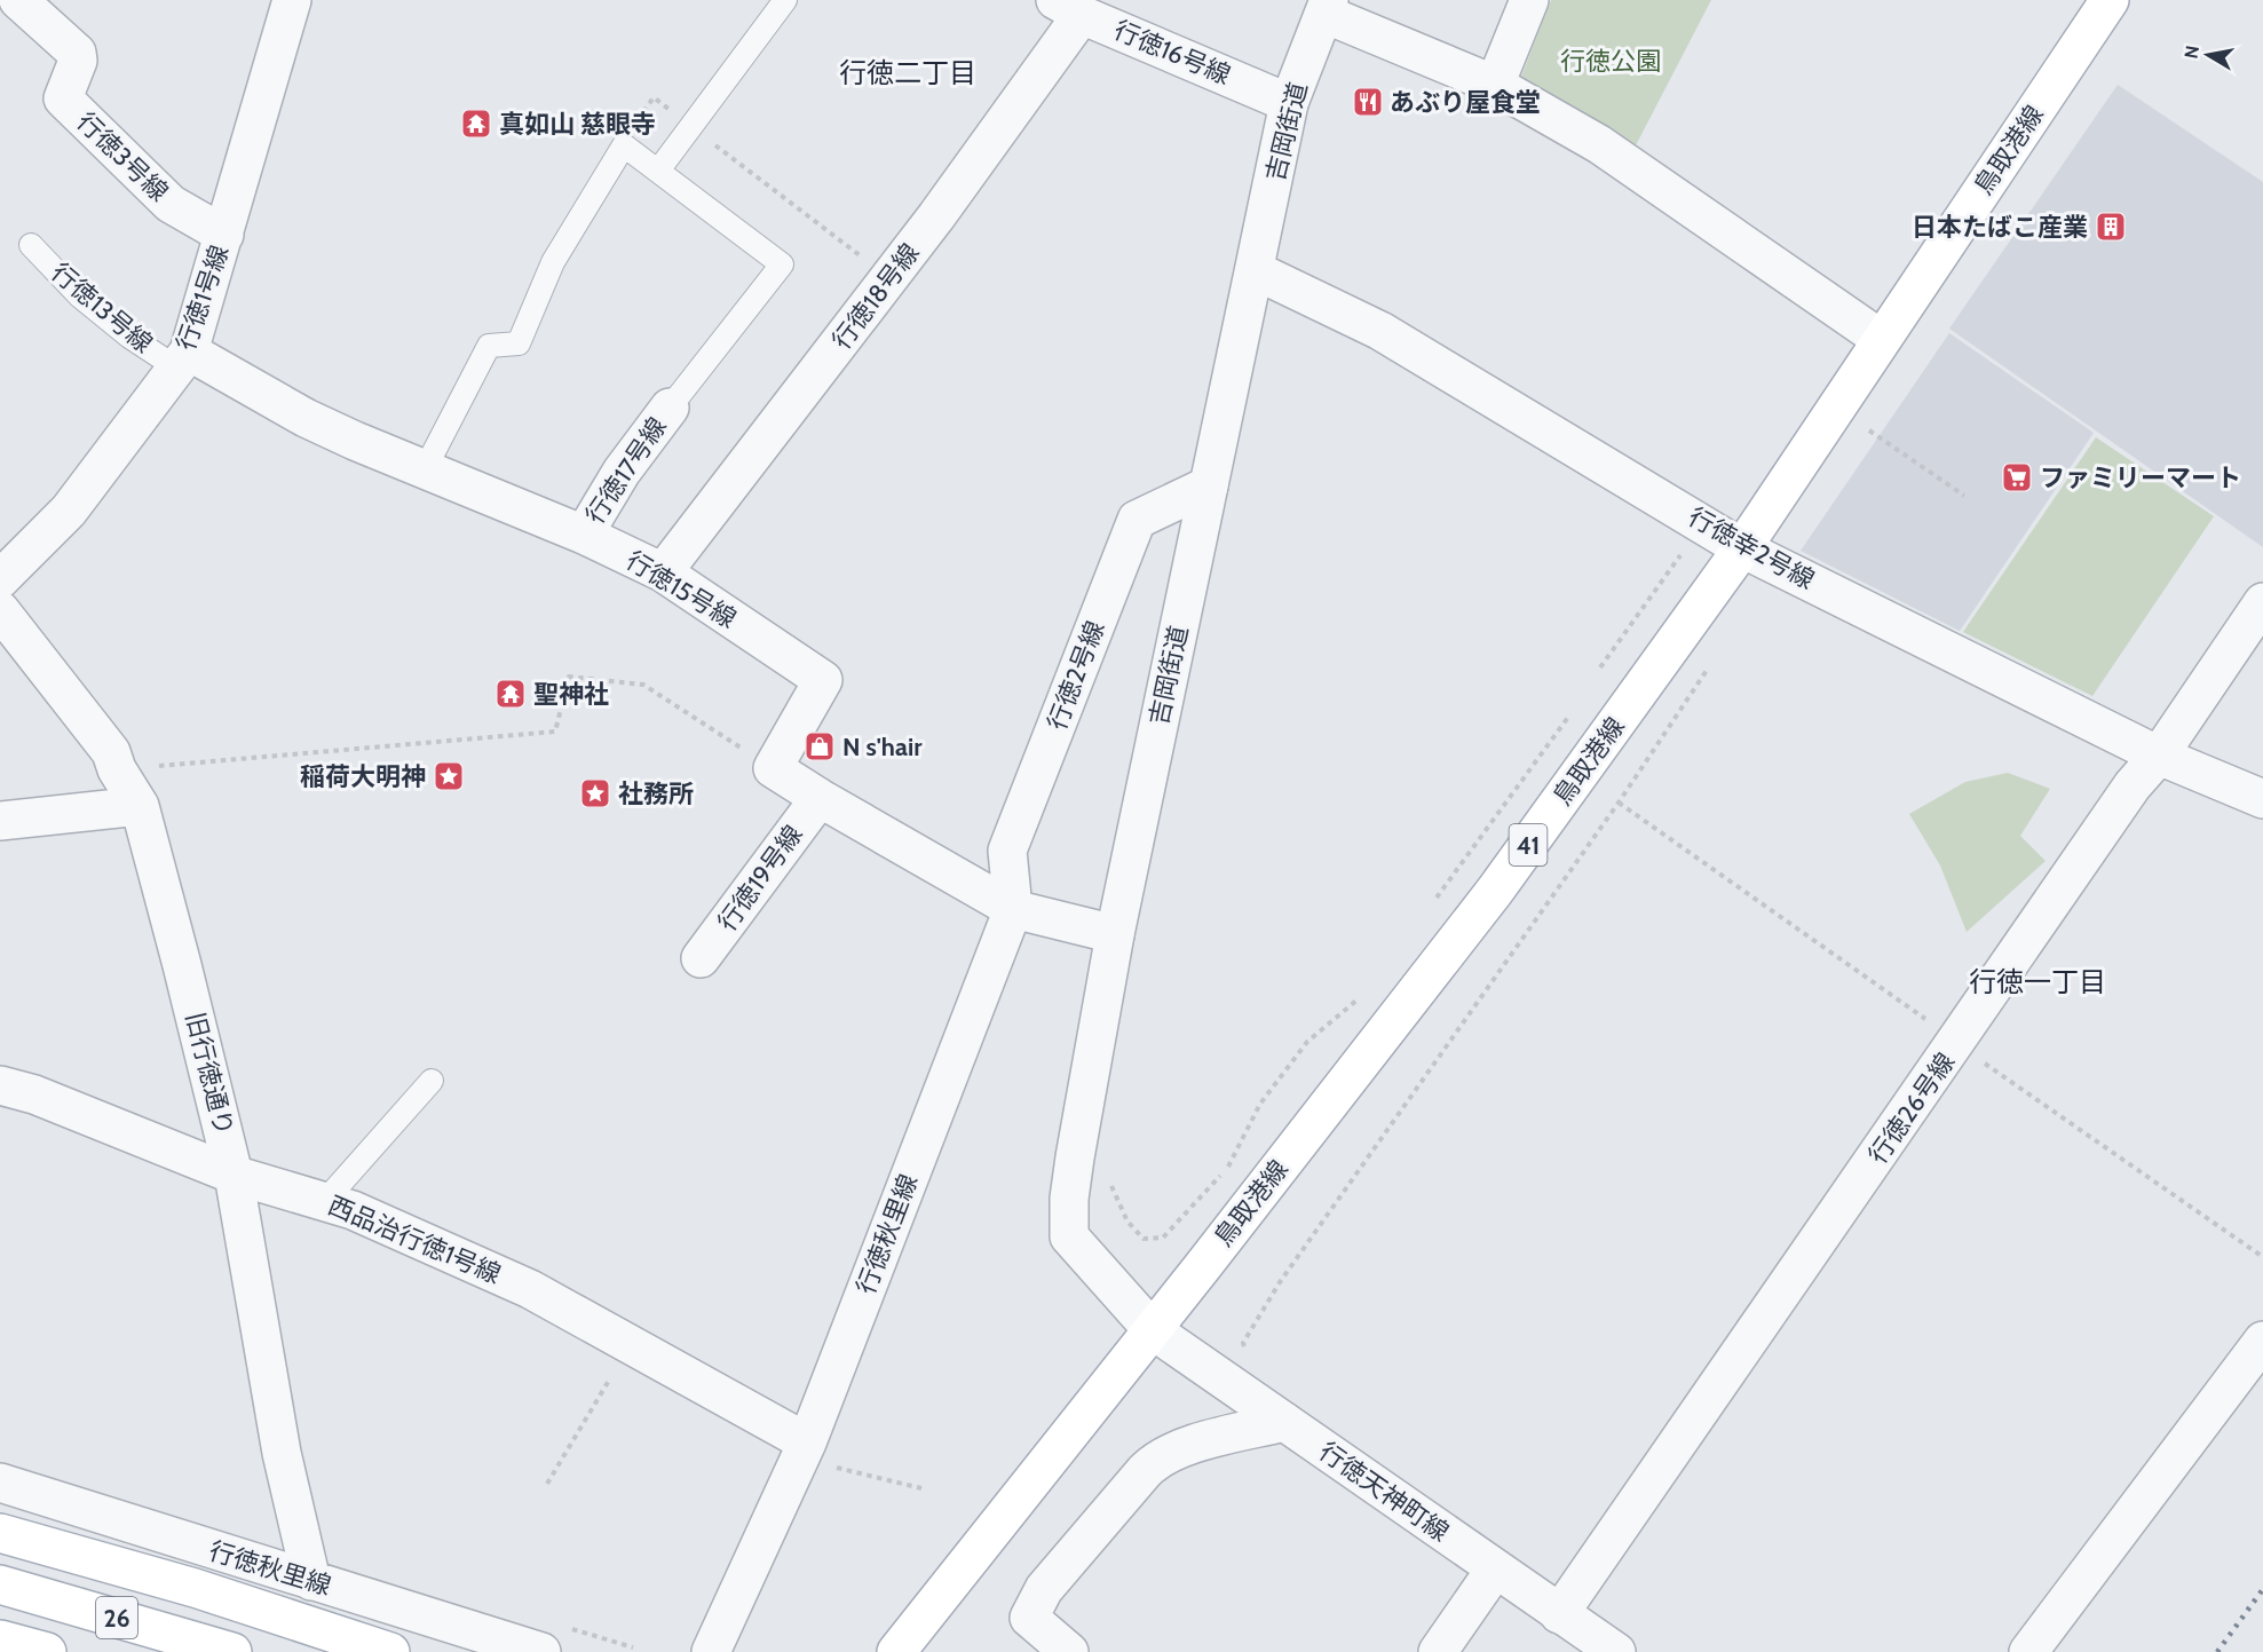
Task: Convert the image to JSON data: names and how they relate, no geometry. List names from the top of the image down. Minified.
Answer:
{"streets":{"main road":["鳥取港線","41","26"],"street":["行徳16号線","吉岡街道","行徳3号線","行徳18号線","行徳1号線","行徳17号線","行徳幸2号線","行徳15号線","行徳2号線","行徳19号線","旧行徳通り","行徳26号線","行徳秋里線","西品治行徳1号線","行徳天神町線"],"lane":["行徳13号線"]},"crossings":[["行徳16号線","吉岡街道"],["行徳16号線","行徳18号線"],["吉岡街道","鳥取港線"],["吉岡街道","行徳幸2号線"],["吉岡街道","行徳2号線"],["吉岡街道","行徳天神町線"],["鳥取港線","行徳幸2号線"],["鳥取港線","行徳天神町線"],["行徳3号線","行徳1号線"],["行徳18号線","行徳15号線"],["行徳1号線","行徳13号線"],["行徳1号線","行徳15号線"],["行徳13号線","行徳15号線"],["行徳17号線","行徳15号線"],["行徳幸2号線","行徳26号線"],["行徳2号線","行徳秋里線"],["旧行徳通り","行徳秋里線"],["旧行徳通り","西品治行徳1号線"],["行徳26号線","行徳天神町線"],["行徳秋里線","西品治行徳1号線"]],"districts":["行徳二丁目","行徳一丁目"],"parks":["行徳公園"],"places":{"restaurant":["あぶり屋食堂"],"temple":["真如山 慈眼寺","聖神社"],"building":["日本たばこ産業"],"supermarket":["ファミリーマート"],"shop":["N s'hair"],"place":["稲荷大明神","社務所"]},"north":"left"}
